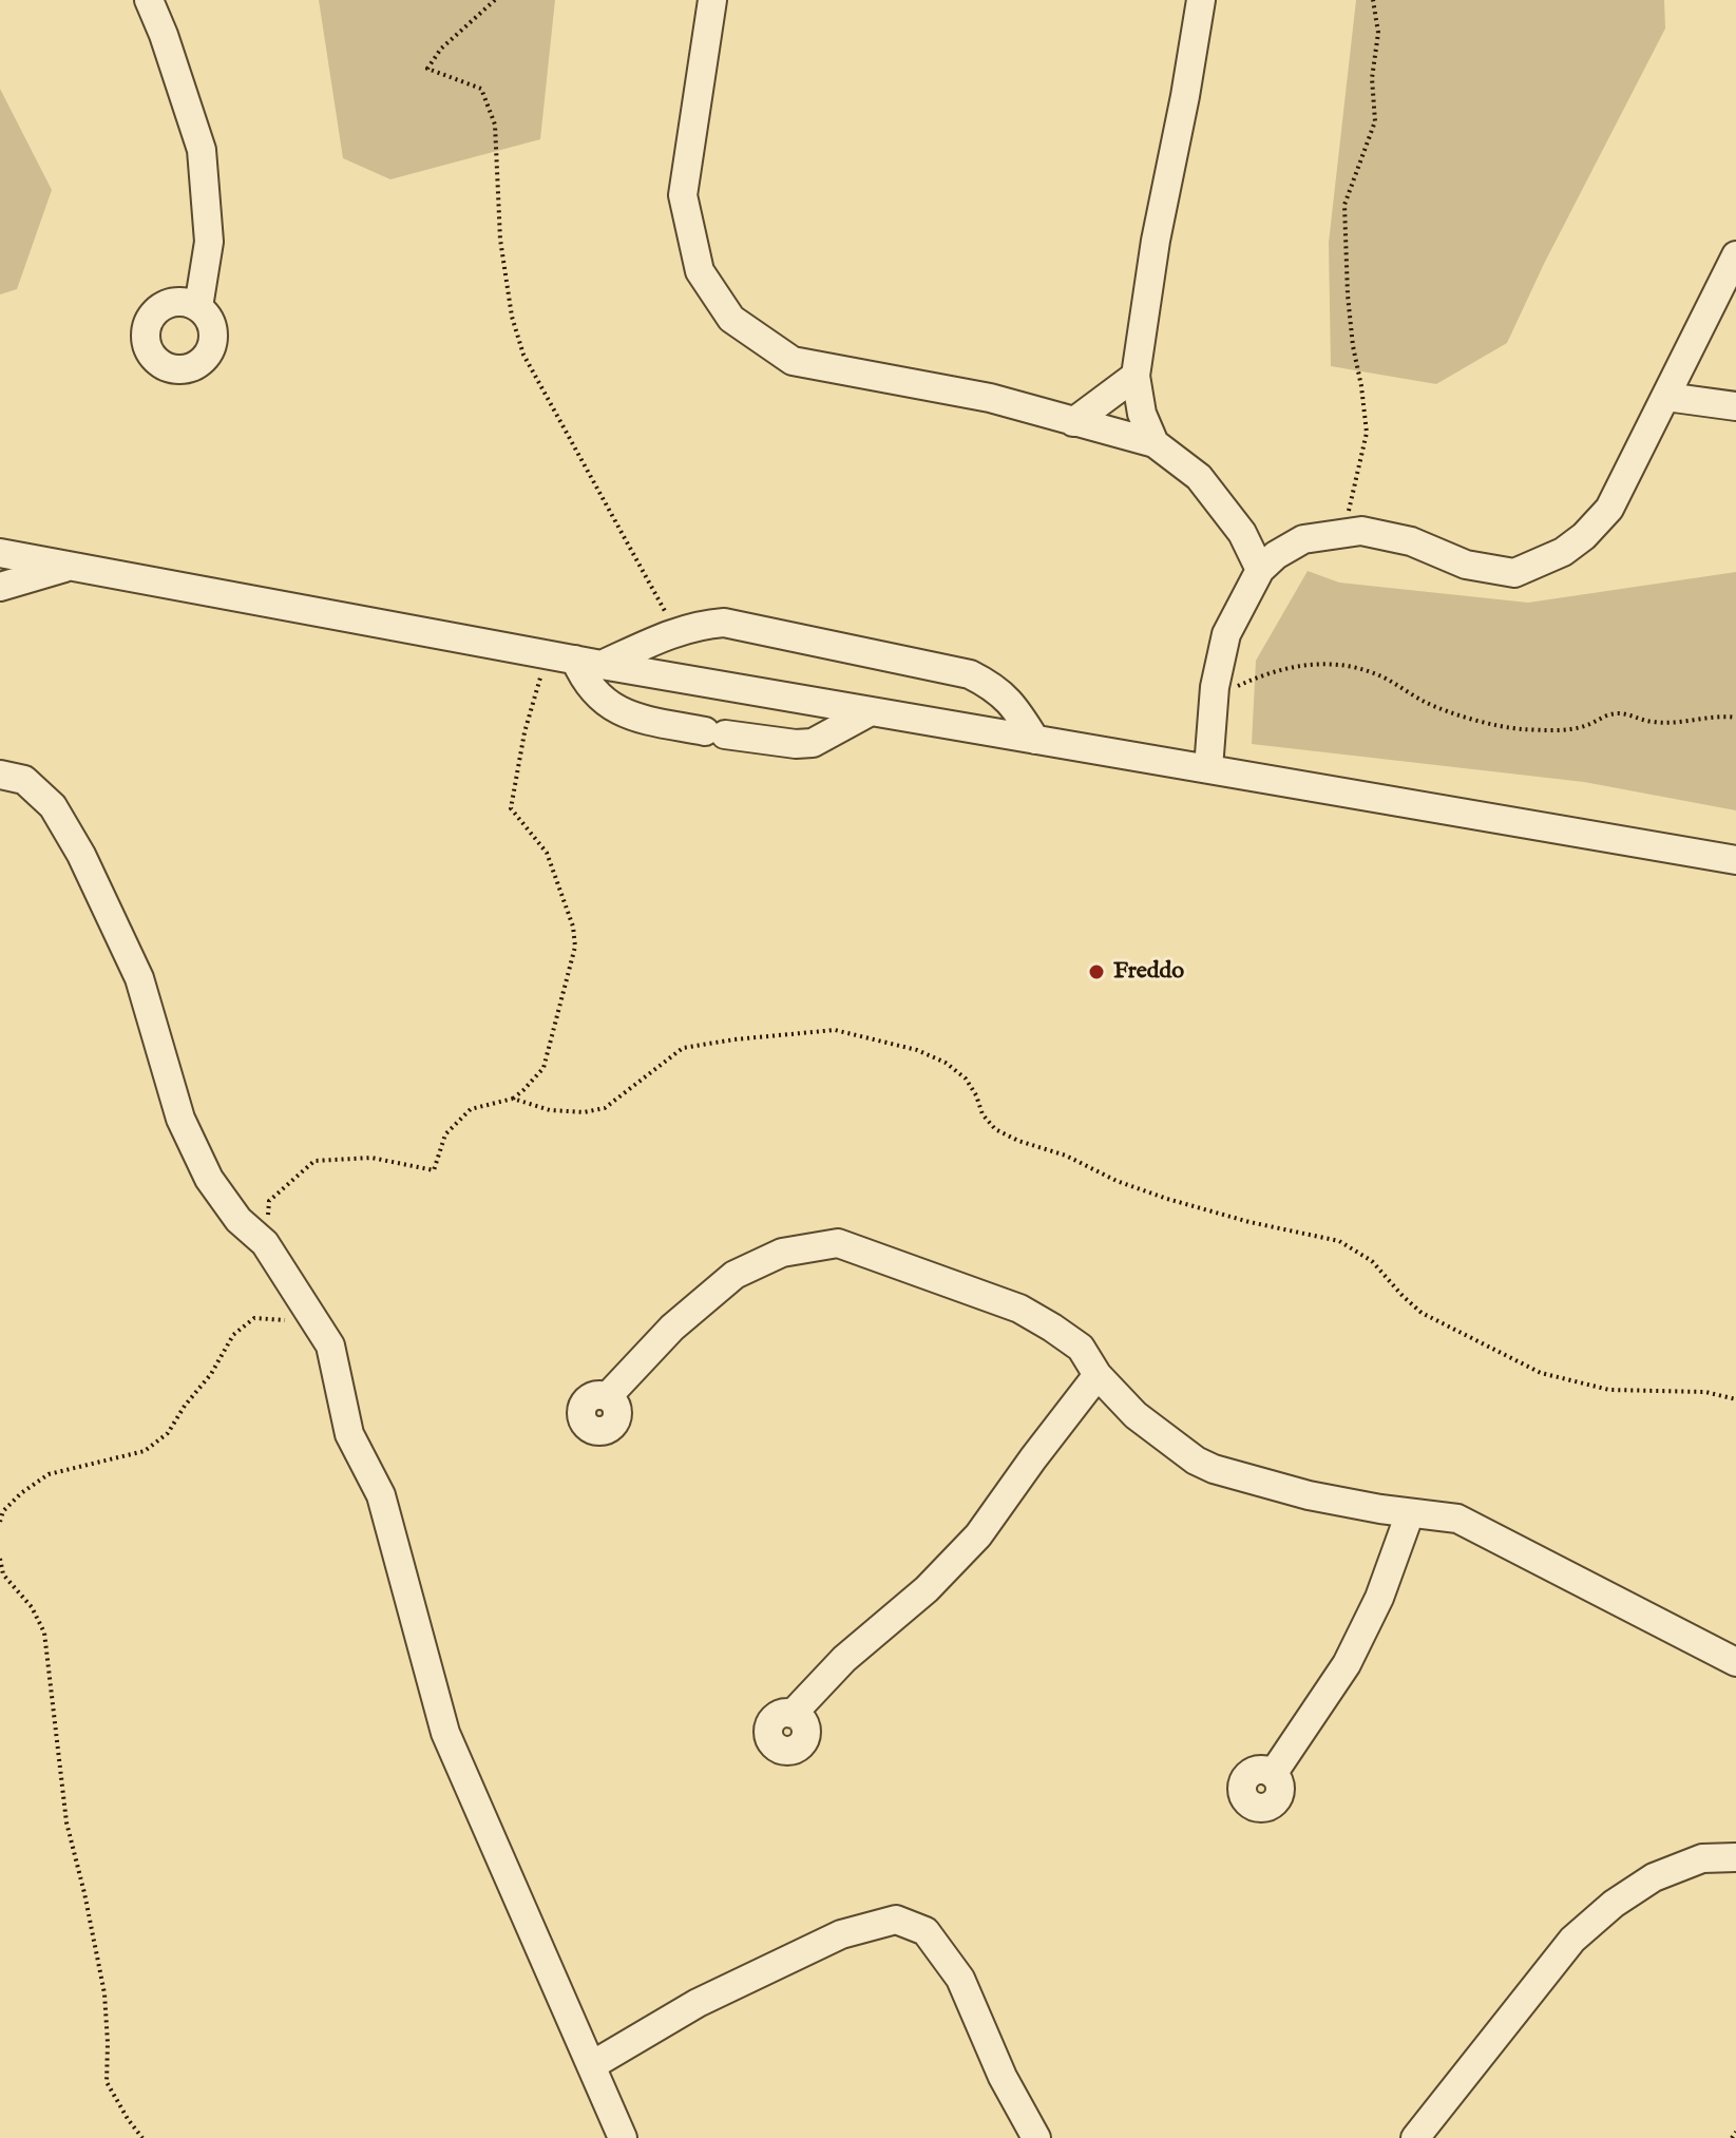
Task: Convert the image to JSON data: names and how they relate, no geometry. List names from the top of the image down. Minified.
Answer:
{"places":["Freddo"]}
